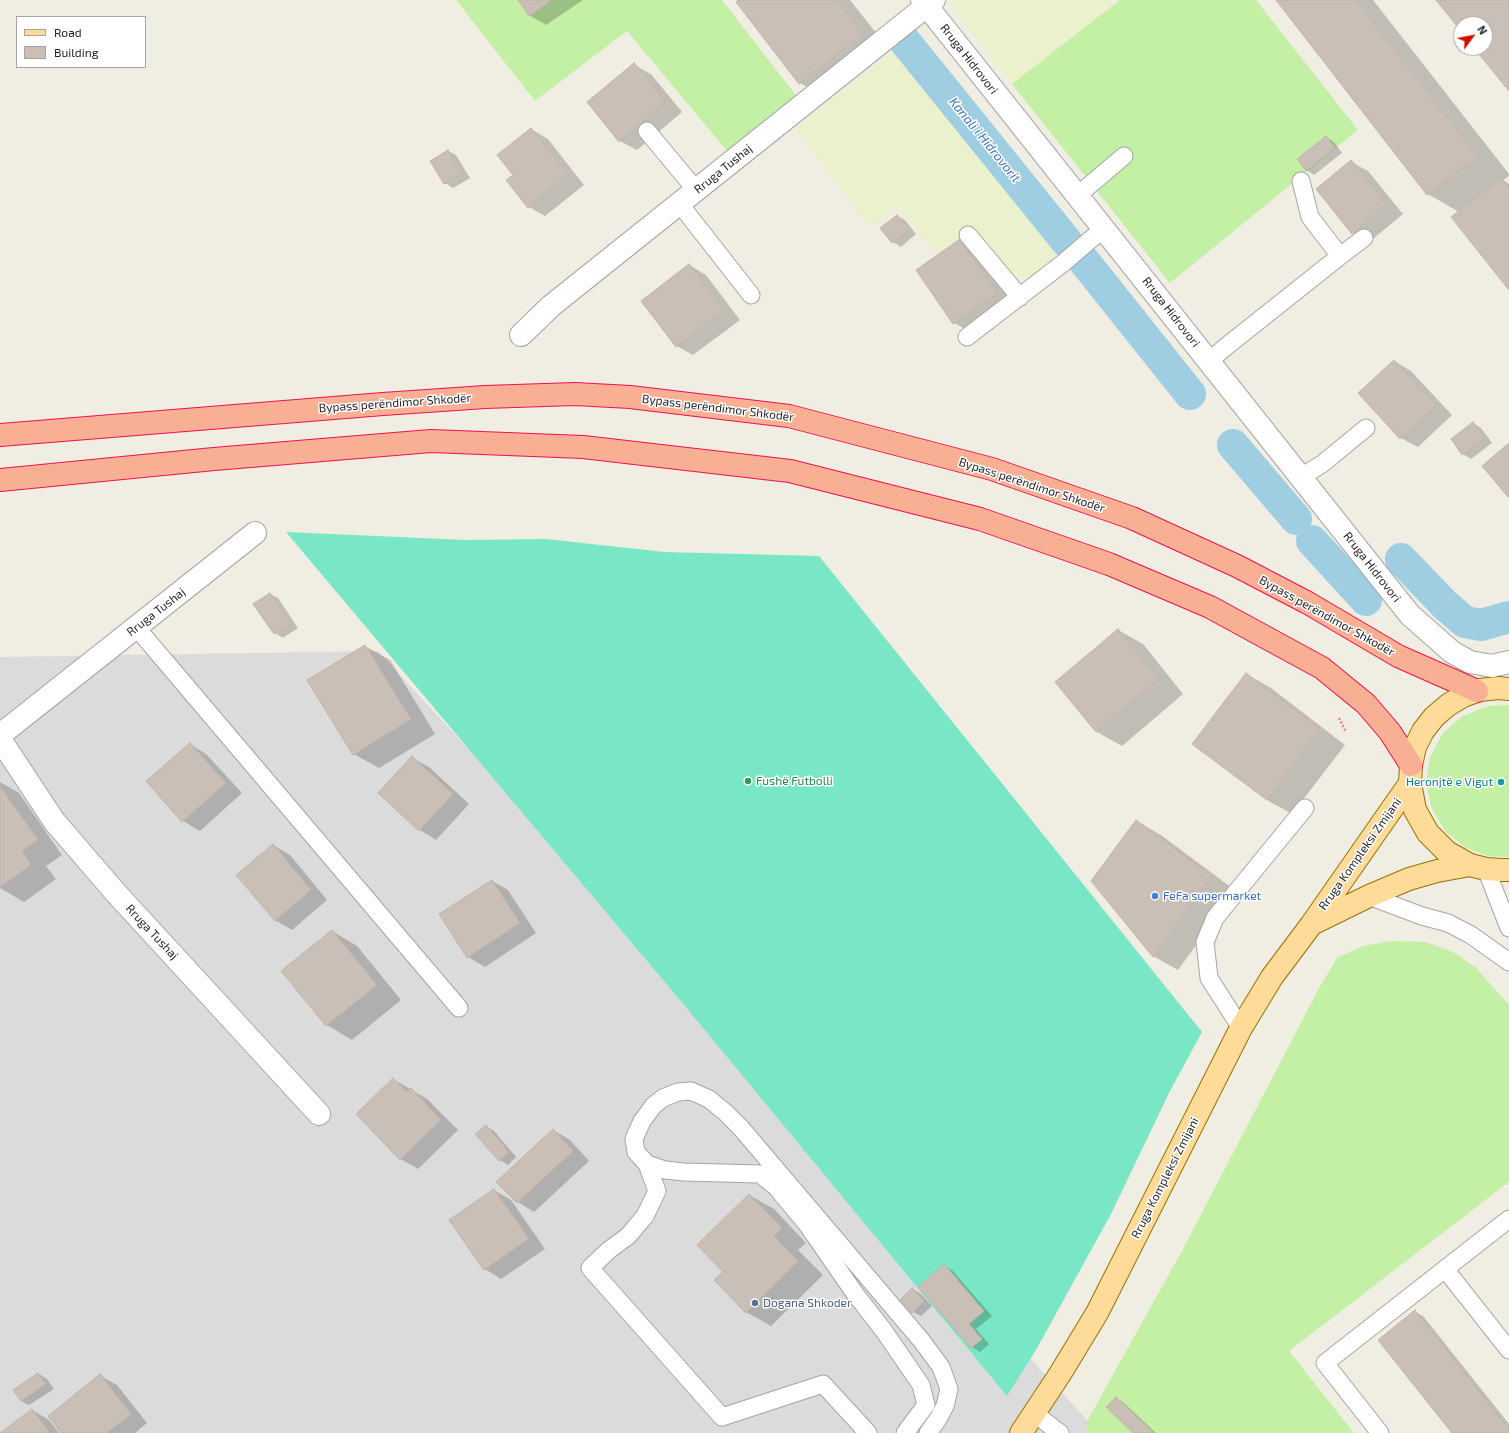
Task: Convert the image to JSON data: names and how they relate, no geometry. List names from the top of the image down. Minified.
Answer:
{"streets":{"highway":["Bypass perëndimor Shkodër"],"main road":["Rruga Kompleksi Zmijani"],"street":["Rruga Hidrovori","Rruga Tushaj"]},"crossings":[["Rruga Hidrovori","Rruga Tushaj"],["Rruga Hidrovori","Bypass perëndimor Shkodër"]],"water":["Kanali i Hidrovorit"],"places":["Fushë Futbolli","Heronjtë e Vigut","FeFa supermarket","Dogana Shkoder"],"legend":["Road","Building"],"north":"top right"}
